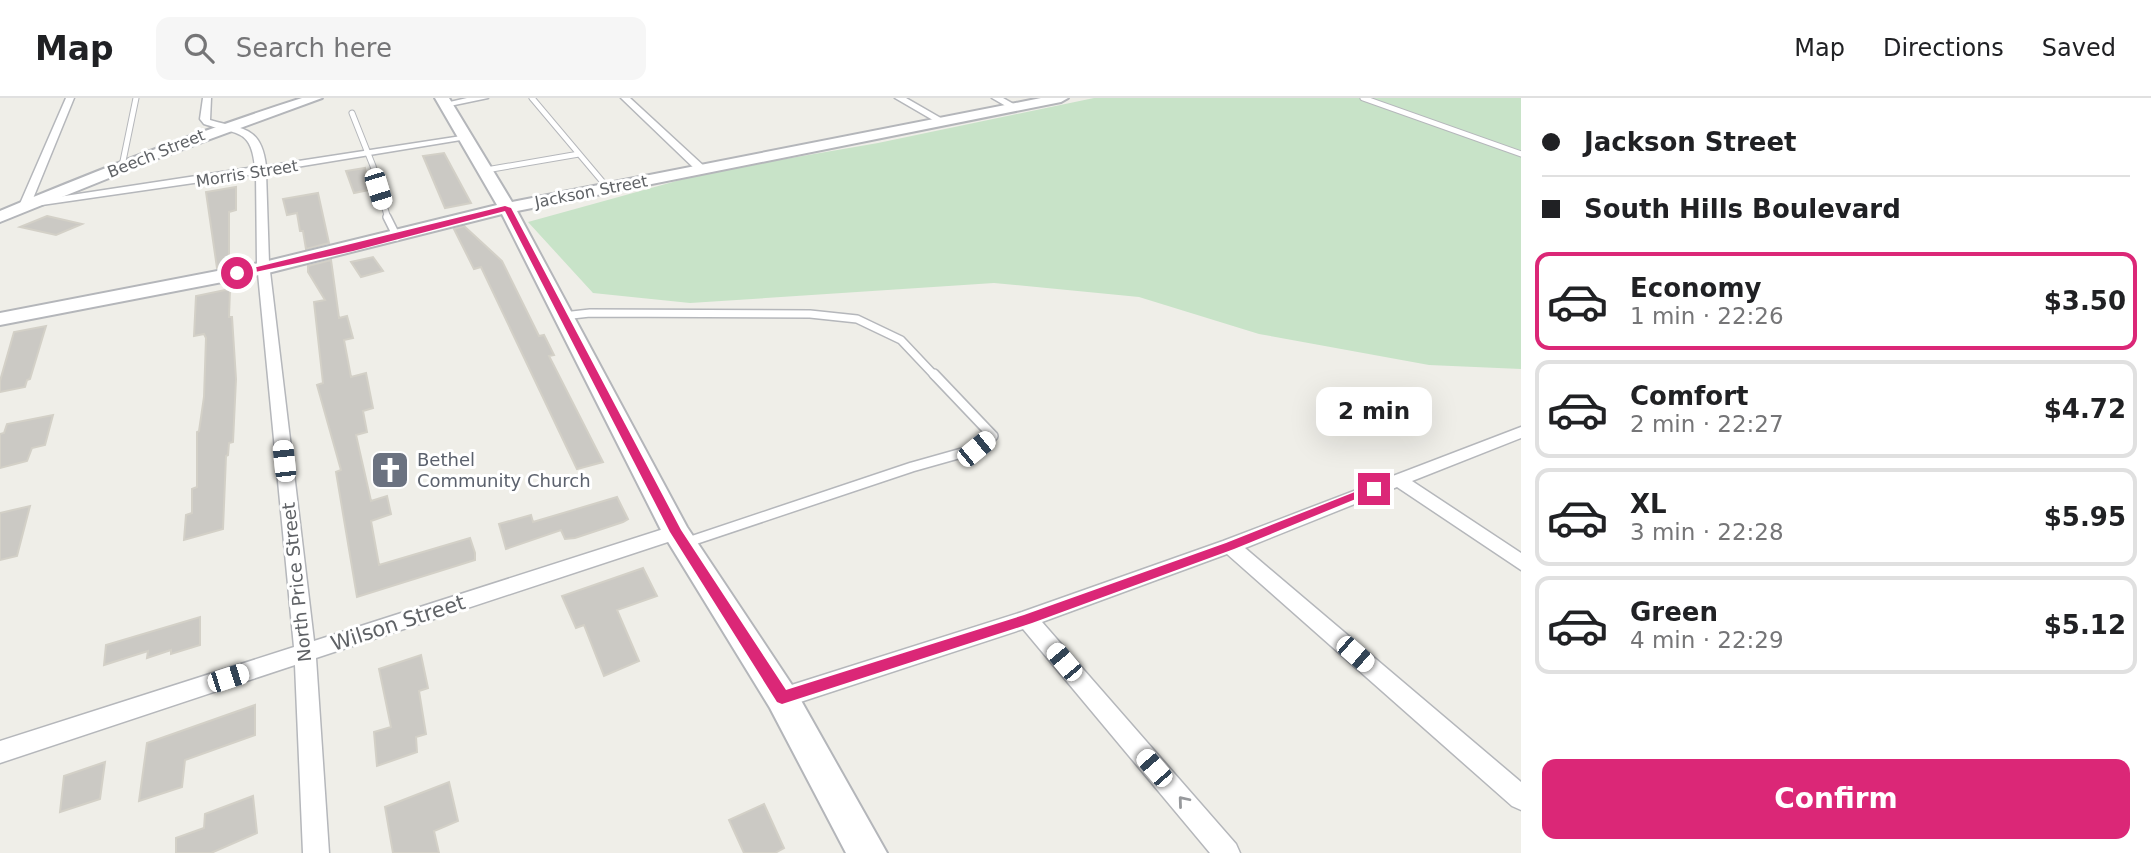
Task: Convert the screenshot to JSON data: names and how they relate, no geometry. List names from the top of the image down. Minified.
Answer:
{"streets":{"street":["Beech Street","Morris Street","Jackson Street","North Price Street","Wilson Street"]},"crossings":[["Beech Street","Morris Street"],["Beech Street","North Price Street"],["Morris Street","North Price Street"],["Jackson Street","North Price Street"],["North Price Street","Wilson Street"]],"places":{"church":["Bethel Community Church"]},"page":{"header":"Map","search":"Search here","nav":["Map","Directions","Saved"],"banner":["Jackson Street","South Hills Boulevard"],"list":[{"name":"Economy","note":"1 min · 22:26","value":"$3.50"},{"name":"Comfort","note":"2 min · 22:27","value":"$4.72"},{"name":"XL","note":"3 min · 22:28","value":"$5.95"},{"name":"Green","note":"4 min · 22:29","value":"$5.12"}],"bubble":"2 min","buttons":"Confirm"}}
